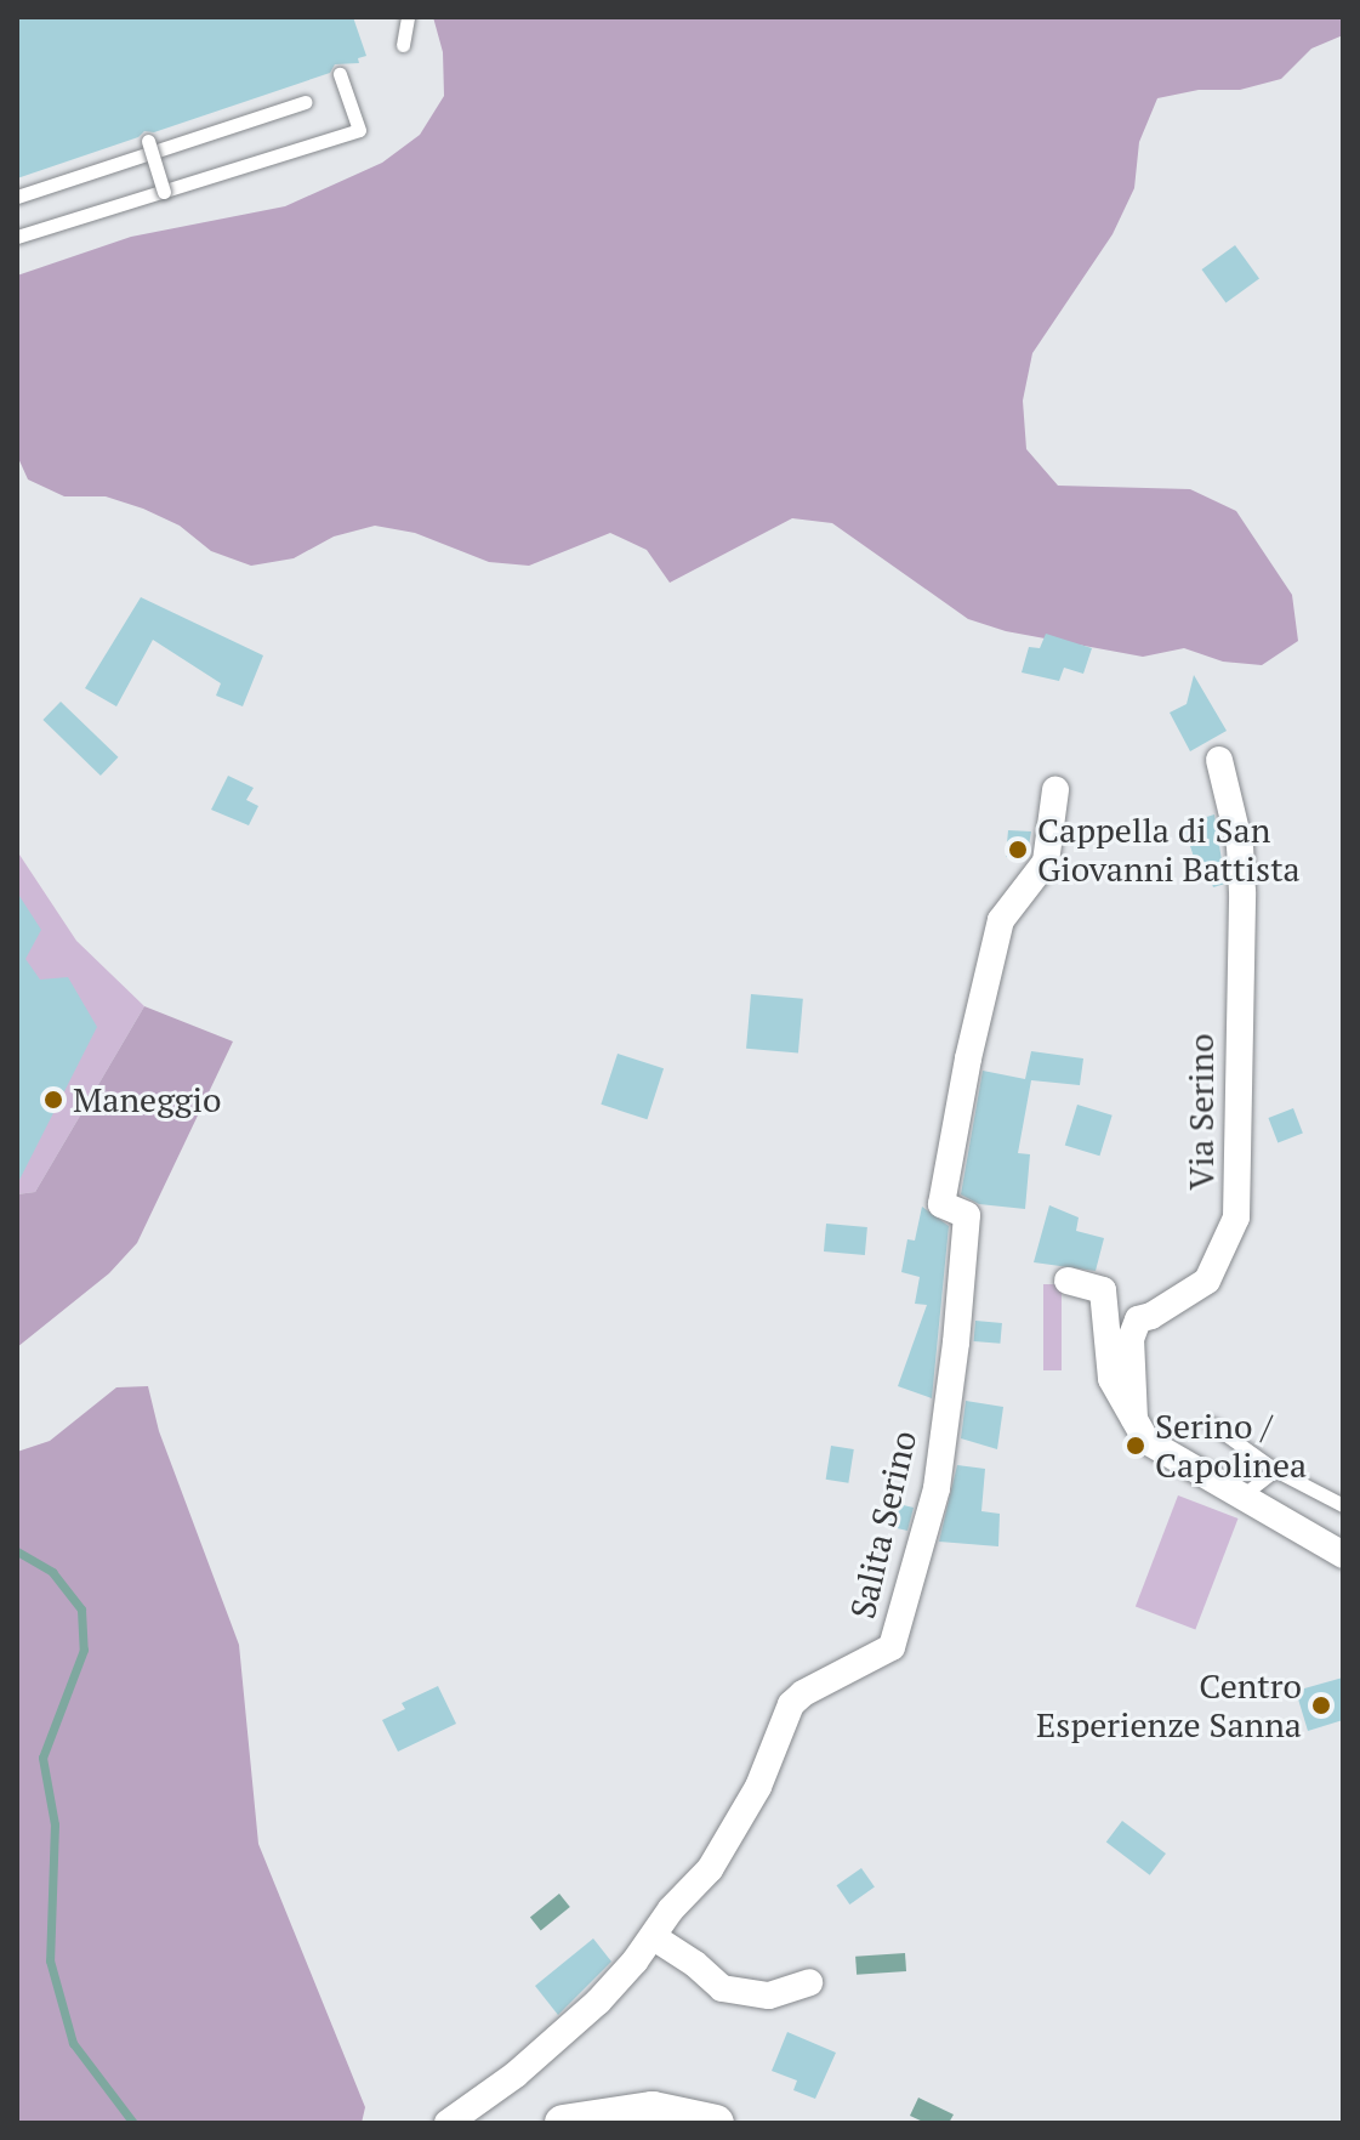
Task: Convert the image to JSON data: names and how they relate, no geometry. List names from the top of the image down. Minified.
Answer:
{"streets":{"street":["Via Serino","Salita Serino"]},"places":["Cappella di San Giovanni Battista","Maneggio","Serino / Capolinea","Centro Esperienze Sanna"]}
